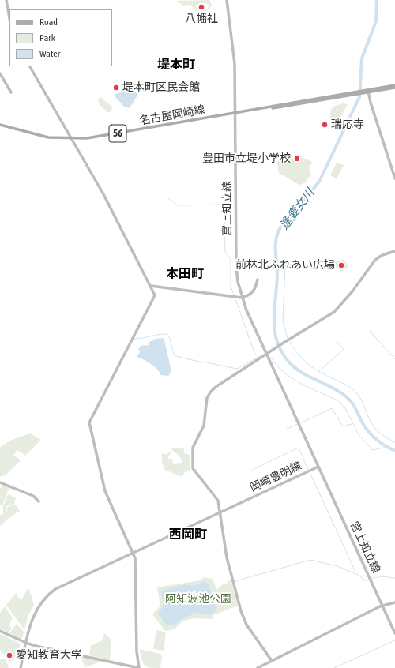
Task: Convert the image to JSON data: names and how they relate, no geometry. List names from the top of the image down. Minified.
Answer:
{"streets":{"main road":["名古屋岡崎線","56"],"street":["宮上知立線","岡崎豊明線"]},"crossings":[["名古屋岡崎線","宮上知立線"],["宮上知立線","岡崎豊明線"]],"districts":["堤本町","本田町","西岡町"],"water":["逢妻女川"],"parks":["阿知波池公園"],"places":["八幡社","堤本町区民会館","瑞応寺","豊田市立堤小学校","前林北ふれあい広場","愛知教育大学"],"legend":["Road","Park","Water"]}
